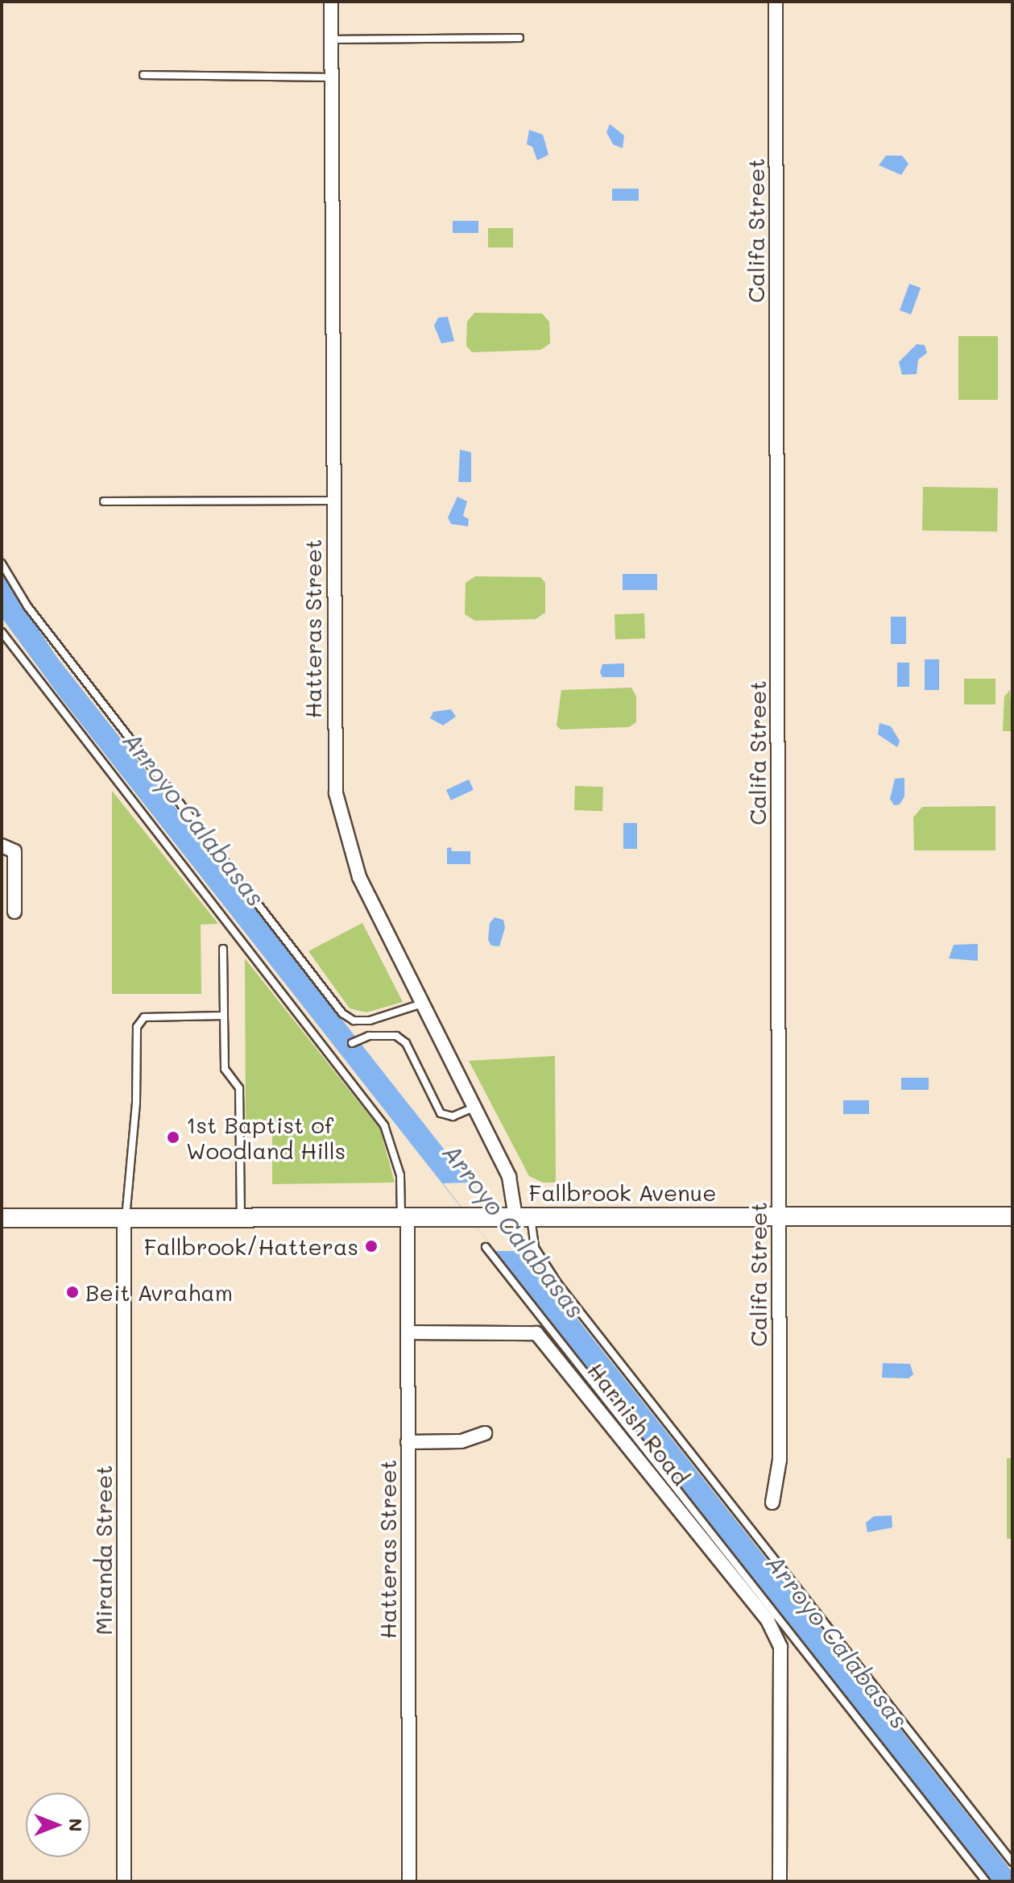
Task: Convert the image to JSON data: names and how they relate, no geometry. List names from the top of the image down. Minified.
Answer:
{"streets":{"main road":["Fallbrook Avenue"],"street":["Califa Street","Hatteras Street","Harnish Road","Miranda Street"]},"crossings":[["Califa Street","Fallbrook Avenue"],["Hatteras Street","Fallbrook Avenue"],["Hatteras Street","Harnish Road"],["Fallbrook Avenue","Miranda Street"]],"water":["Arroyo Calabasas"],"places":["1st Baptist of Woodland Hills","Fallbrook/Hatteras","Beit Avraham"],"north":"right"}
